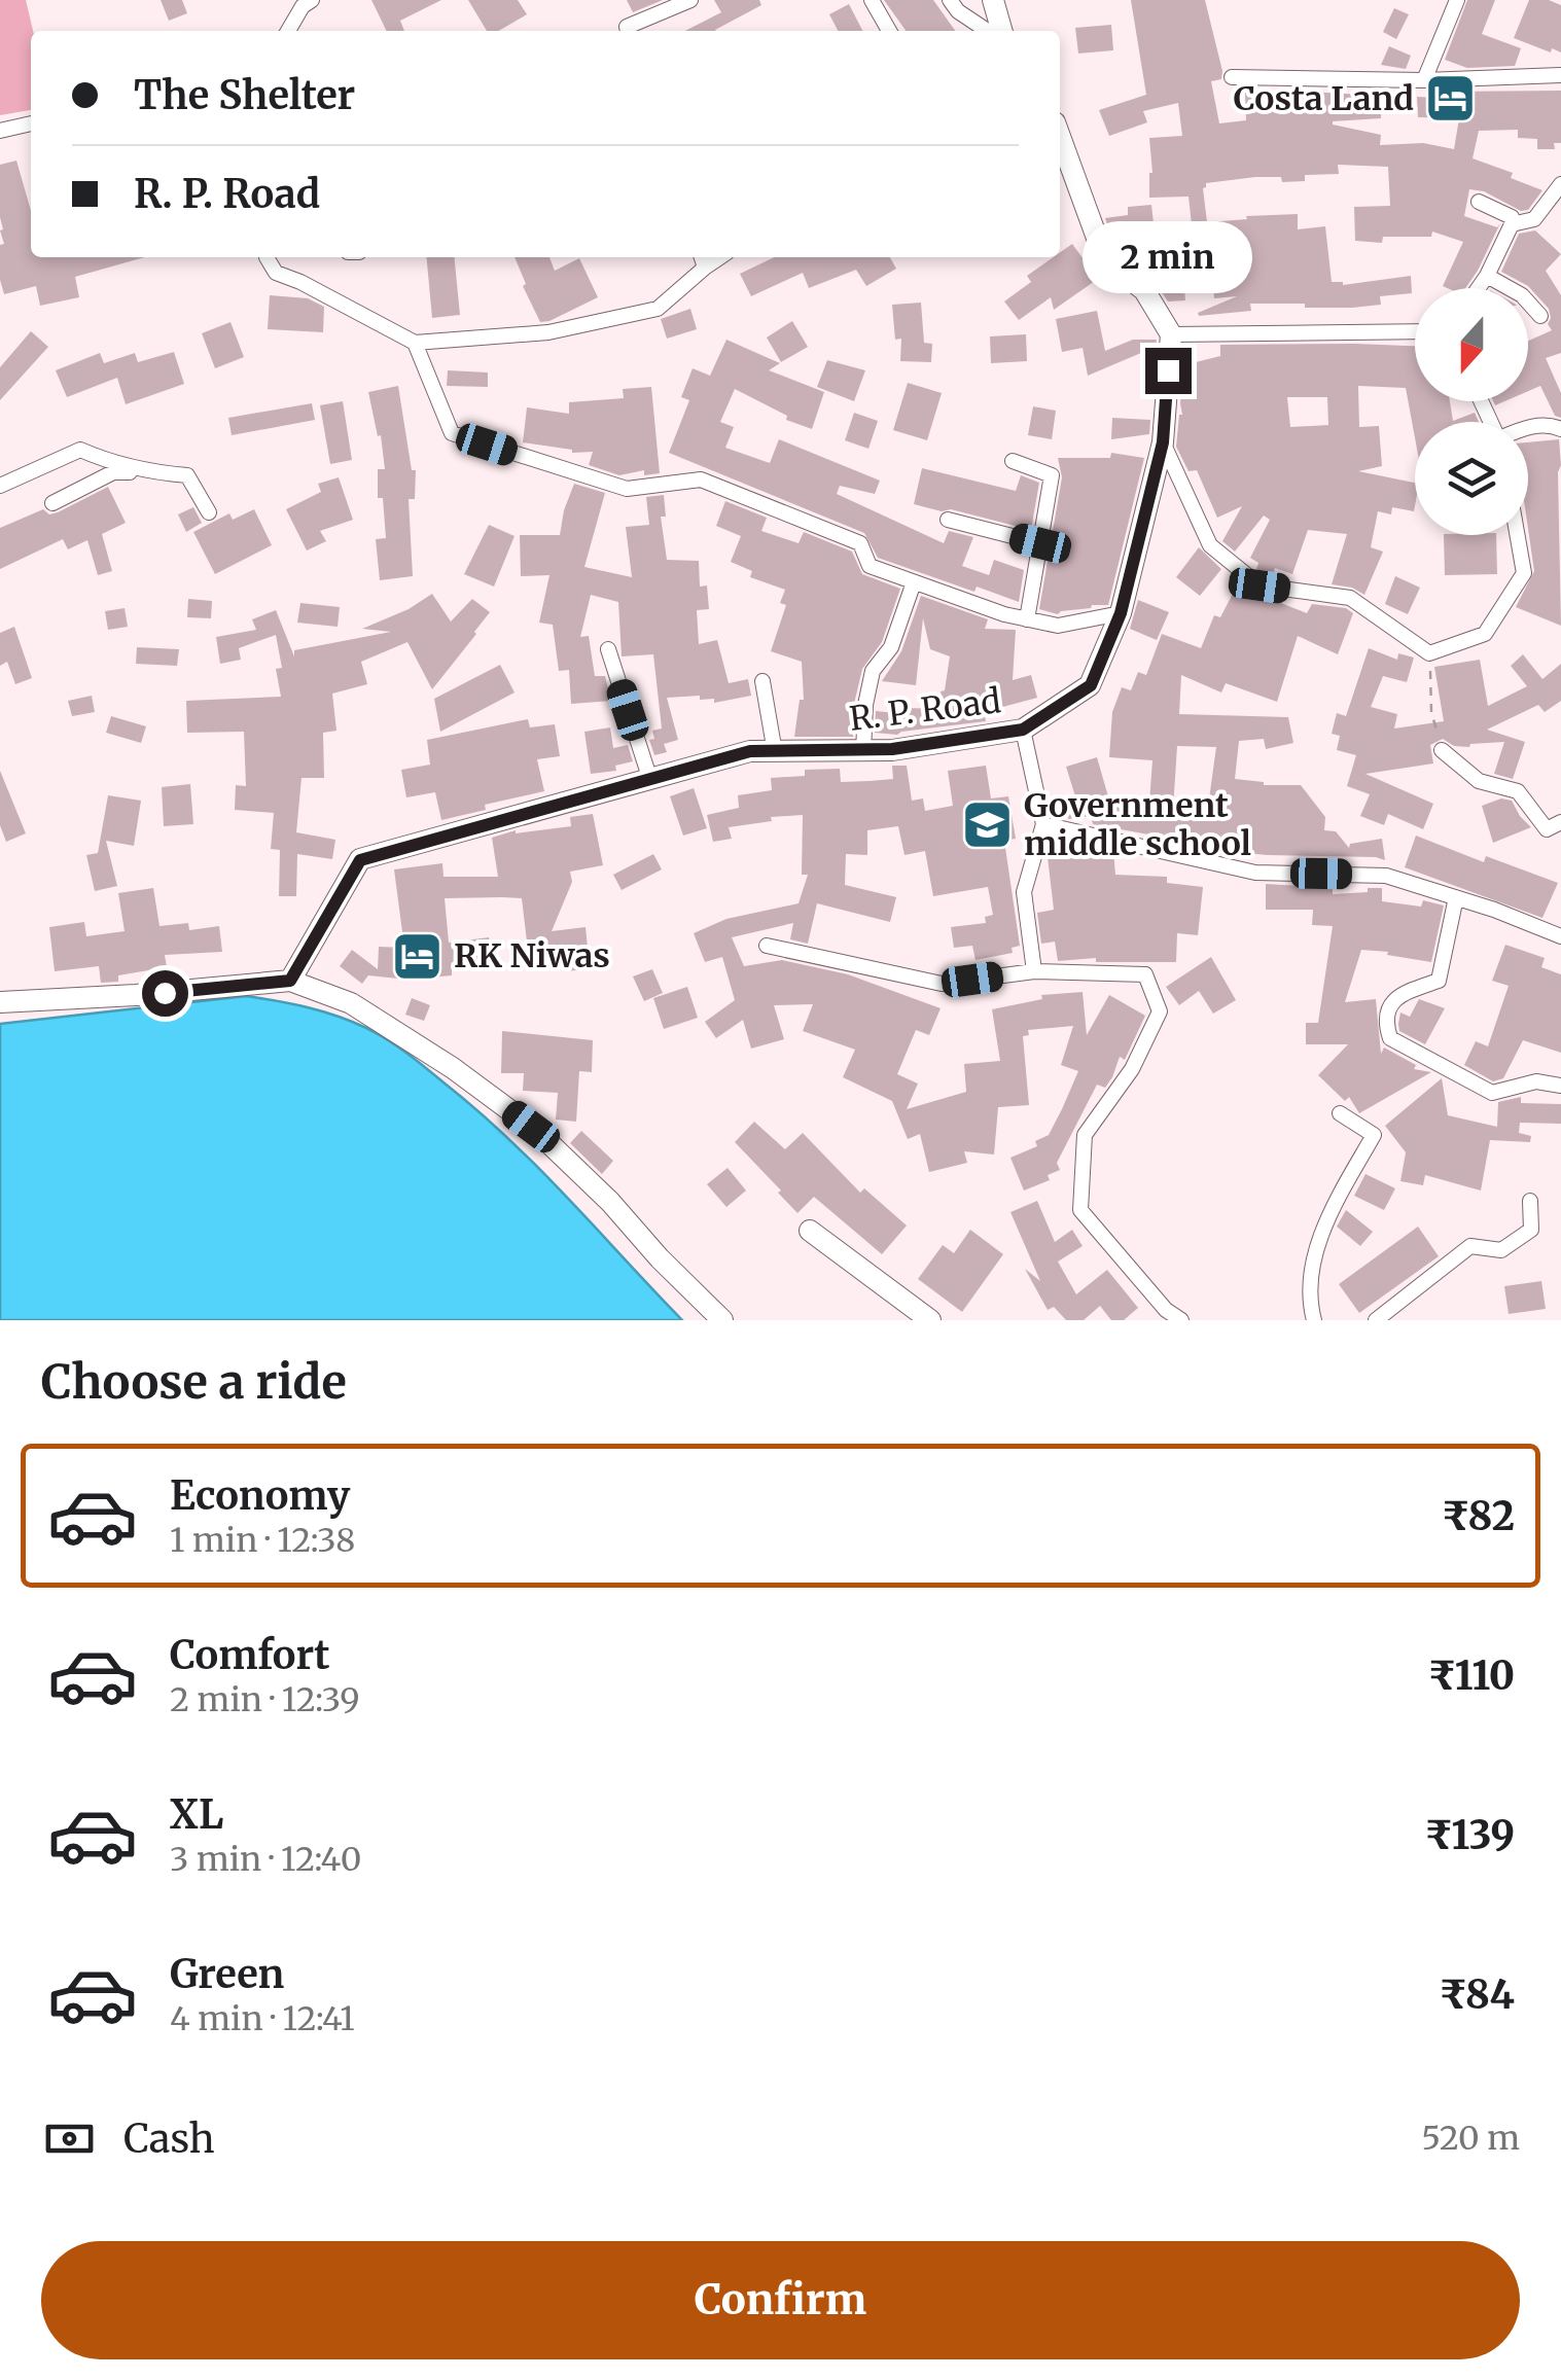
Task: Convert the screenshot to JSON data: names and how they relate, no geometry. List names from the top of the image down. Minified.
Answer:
{"streets":{"street":["R. P. Road"]},"places":{"hotel":["Costa Land","RK Niwas"],"school or university":["Government middle school"]},"north":"bottom","page":{"banner":["The Shelter","R. P. Road"],"bubble":"2 min","heading":"Choose a ride","list":[{"name":"Economy","note":"1 min · 12:38","value":"₹82"},{"name":"Comfort","note":"2 min · 12:39","value":"₹110"},{"name":"XL","note":"3 min · 12:40","value":"₹139"},{"name":"Green","note":"4 min · 12:41","value":"₹84"}],"pay":["Cash","520 m"],"buttons":"Confirm"}}
